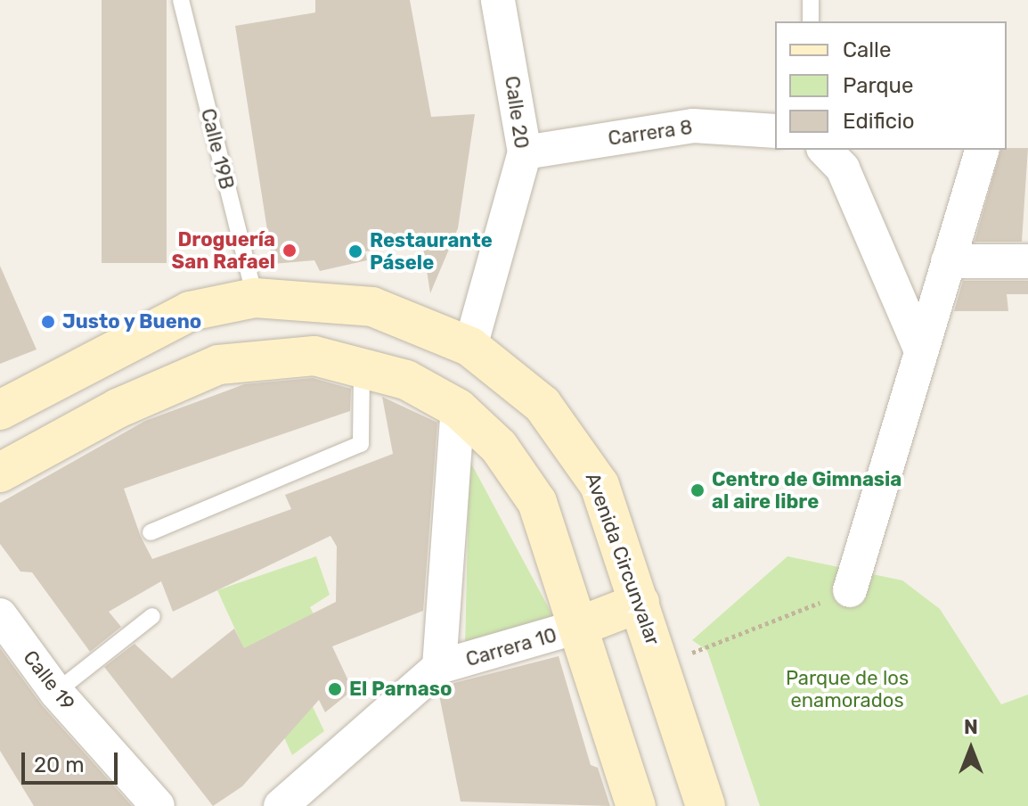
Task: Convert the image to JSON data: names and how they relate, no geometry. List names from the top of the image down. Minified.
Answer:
{"streets":{"main road":["Avenida Circunvalar"],"street":["Calle 20","Carrera 8","Carrera 10","Calle 19"],"lane":["Calle 19B"]},"crossings":[["Calle 20","Carrera 8"],["Calle 20","Avenida Circunvalar"],["Calle 19B","Avenida Circunvalar"]],"parks":["Parque de los enamorados"],"places":["Droguería San Rafael","Restaurante Pásele","Justo y Bueno","Centro de Gimnasia al aire libre","El Parnaso"],"legend":["Calle","Parque","Edificio"],"scale_bar":"20 m","north":"top"}
